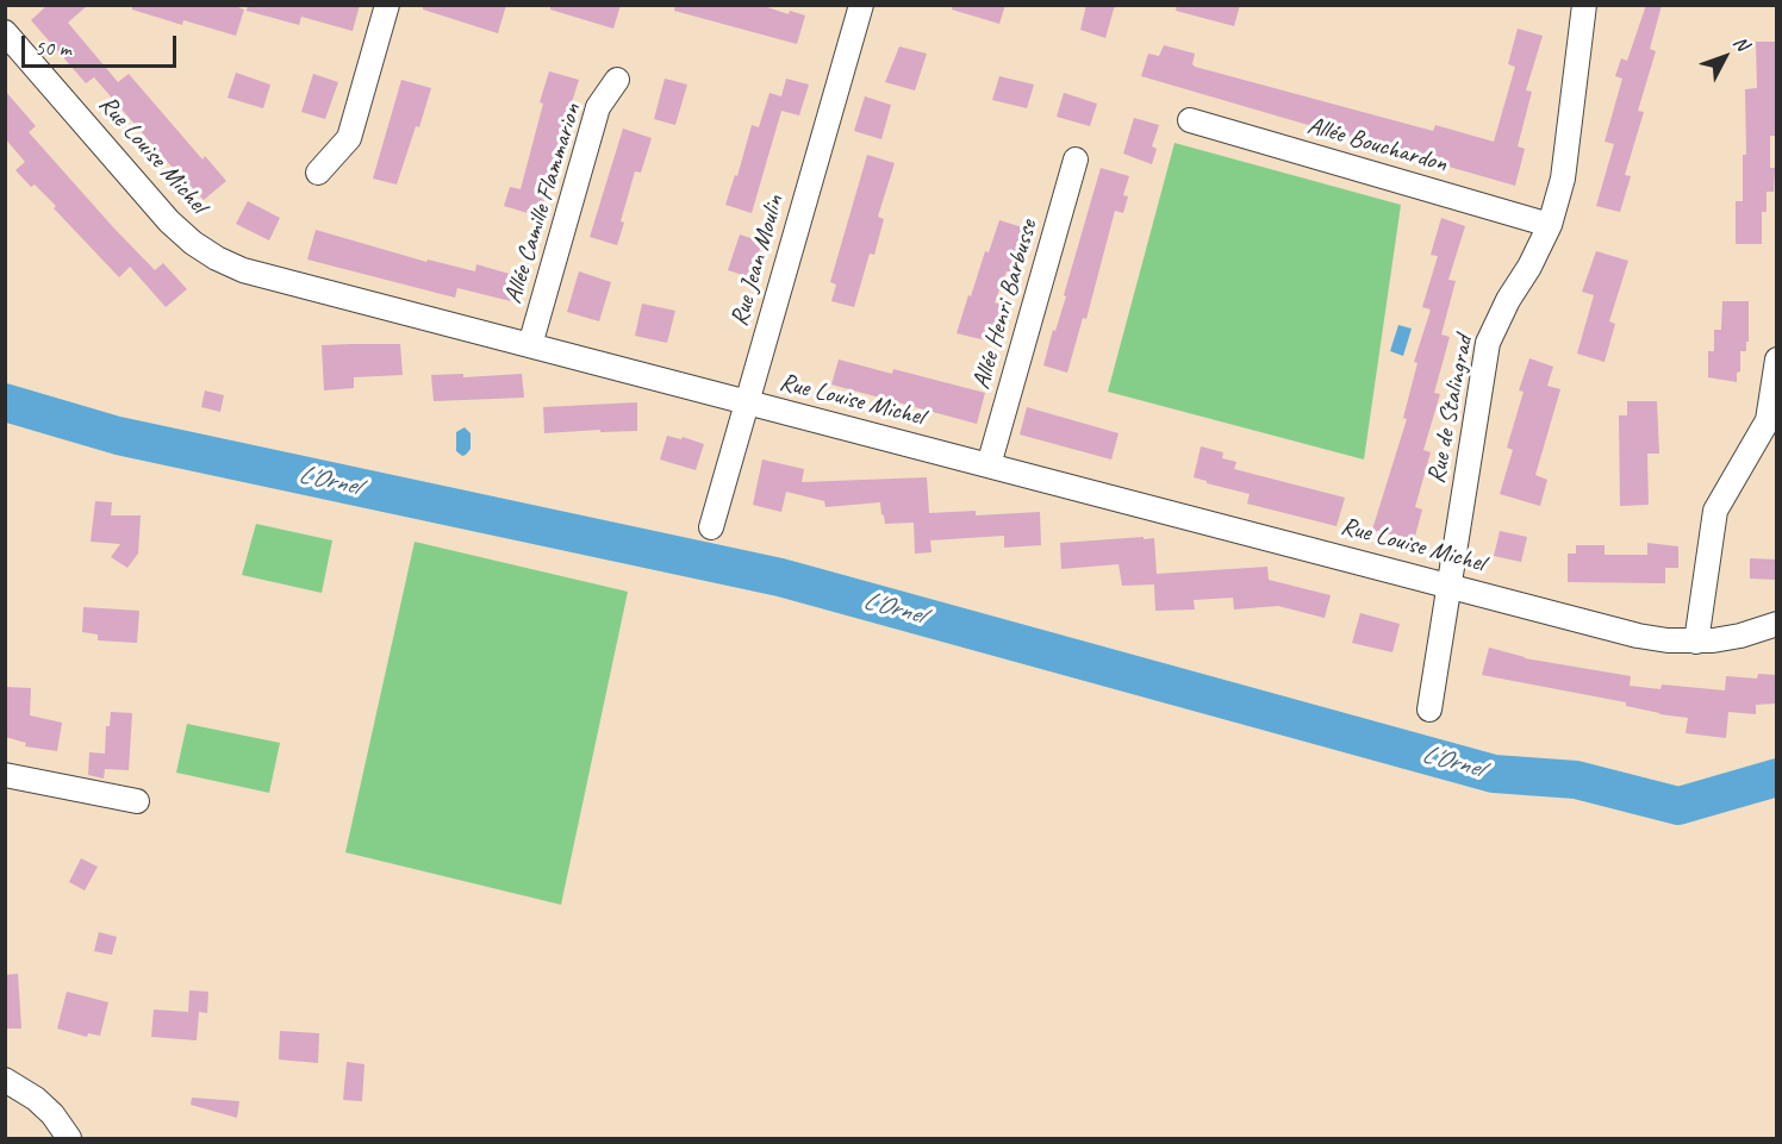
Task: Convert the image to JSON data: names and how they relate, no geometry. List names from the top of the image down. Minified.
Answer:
{"streets":{"street":["Allée Bouchardon","Rue Louise Michel","Allée Camille Flammarion","Rue Jean Moulin","Allée Henri Barbusse","Rue de Stalingrad"]},"crossings":[["Allée Bouchardon","Rue de Stalingrad"],["Rue Louise Michel","Allée Camille Flammarion"],["Rue Louise Michel","Rue Jean Moulin"],["Rue Louise Michel","Allée Henri Barbusse"],["Rue Louise Michel","Rue de Stalingrad"]],"water":["L'Ornel"],"scale_bar":"50 m","north":"top right"}
